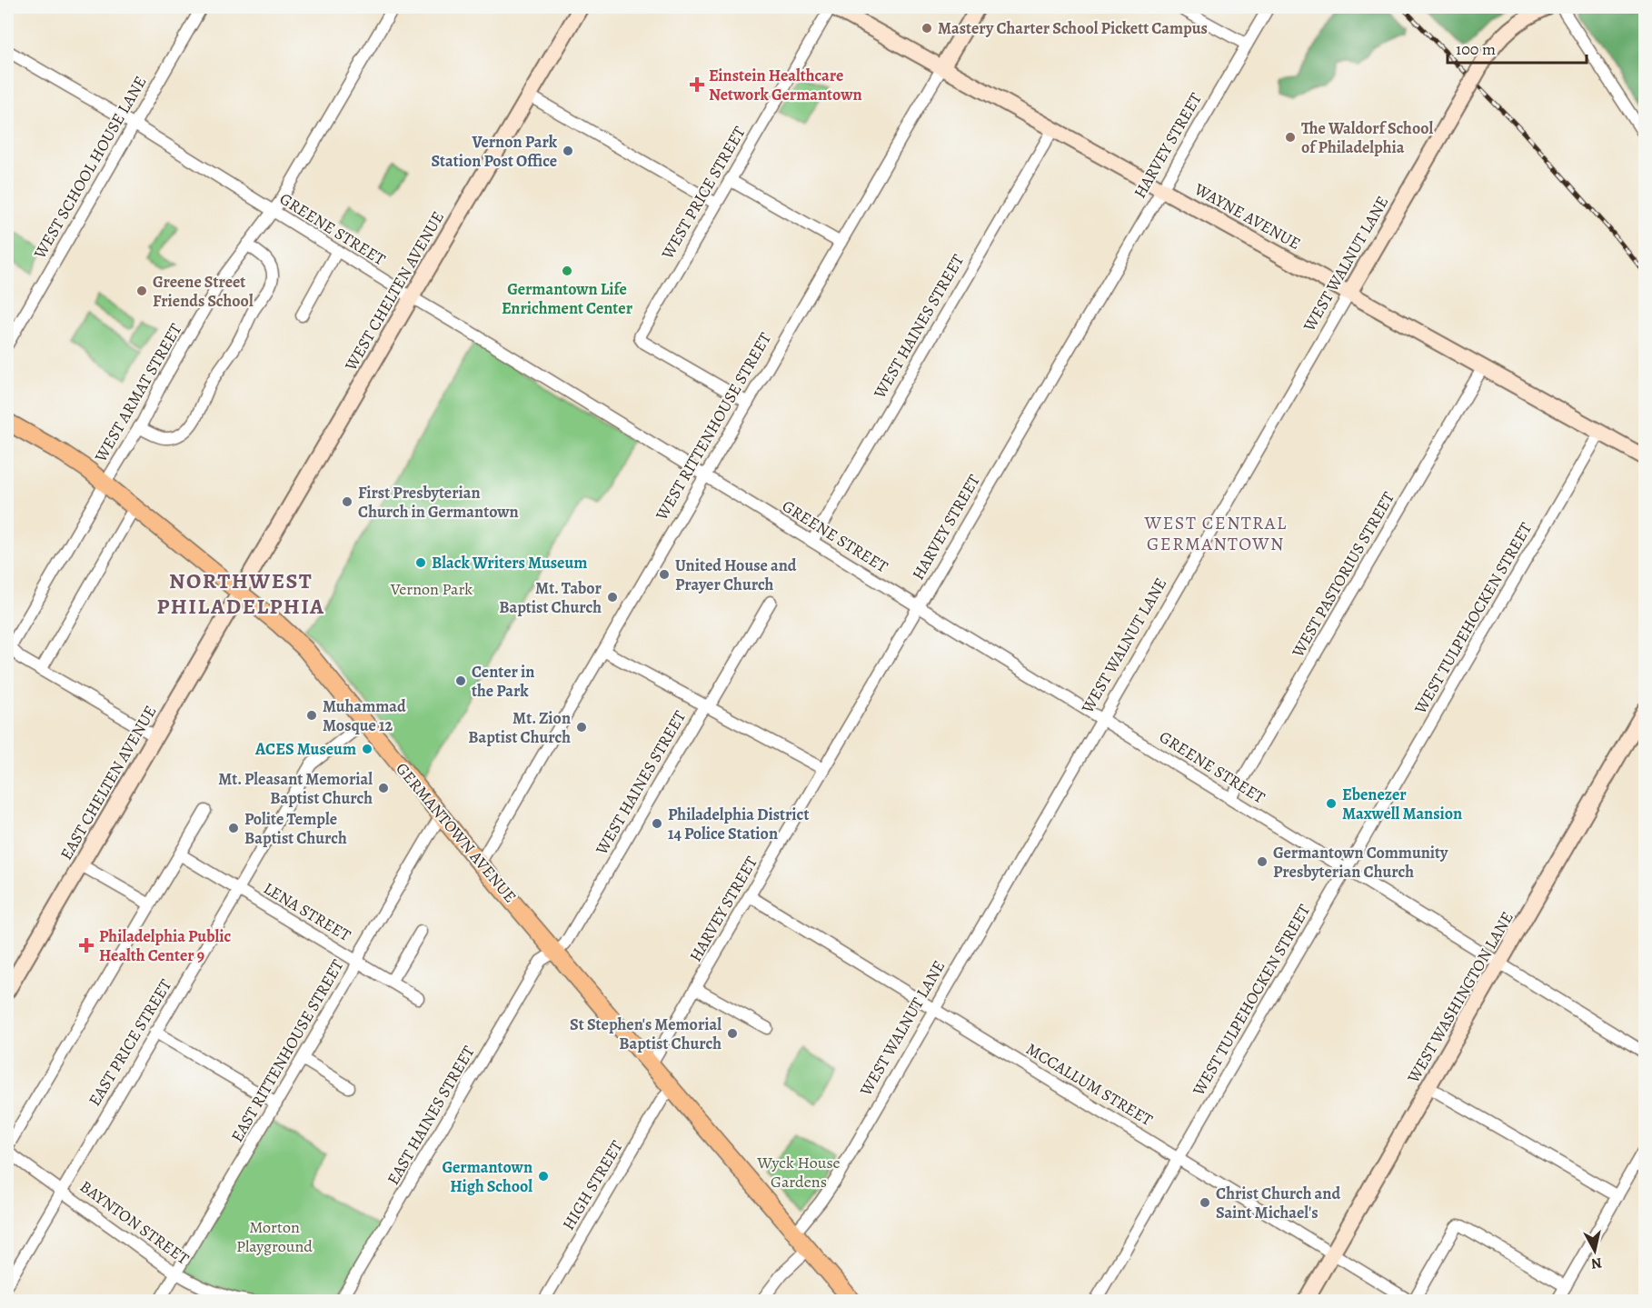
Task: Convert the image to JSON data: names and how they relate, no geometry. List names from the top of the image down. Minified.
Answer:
{"streets":{"main road":["WAYNE AVENUE","WEST WALNUT LANE","WEST CHELTEN AVENUE","WEST RITTENHOUSE STREET","EAST CHELTEN AVENUE","GERMANTOWN AVENUE","WEST WASHINGTON LANE"],"street":["HARVEY STREET","WEST SCHOOL HOUSE LANE","WEST PRICE STREET","GREENE STREET","WEST HAINES STREET","WEST ARMAT STREET","WEST PASTORIUS STREET","WEST TULPEHOCKEN STREET","LENA STREET","EAST PRICE STREET","EAST RITTENHOUSE STREET","MCCALLUM STREET","EAST HAINES STREET","HIGH STREET","BAYNTON STREET"]},"crossings":[["HARVEY STREET","WAYNE AVENUE"],["HARVEY STREET","GREENE STREET"],["HARVEY STREET","GERMANTOWN AVENUE"],["HARVEY STREET","MCCALLUM STREET"],["WEST SCHOOL HOUSE LANE","GREENE STREET"],["WEST PRICE STREET","WAYNE AVENUE"],["WEST PRICE STREET","WEST RITTENHOUSE STREET"],["WAYNE AVENUE","WEST WALNUT LANE"],["WAYNE AVENUE","WEST HAINES STREET"],["WAYNE AVENUE","WEST RITTENHOUSE STREET"],["WAYNE AVENUE","WEST PASTORIUS STREET"],["WAYNE AVENUE","WEST TULPEHOCKEN STREET"],["GREENE STREET","WEST WALNUT LANE"],["GREENE STREET","WEST CHELTEN AVENUE"],["GREENE STREET","WEST HAINES STREET"],["GREENE STREET","WEST ARMAT STREET"],["GREENE STREET","WEST RITTENHOUSE STREET"],["GREENE STREET","WEST PASTORIUS STREET"],["GREENE STREET","WEST TULPEHOCKEN STREET"],["GREENE STREET","WEST WASHINGTON LANE"],["WEST WALNUT LANE","GERMANTOWN AVENUE"],["WEST WALNUT LANE","MCCALLUM STREET"],["WEST CHELTEN AVENUE","EAST CHELTEN AVENUE"],["WEST CHELTEN AVENUE","GERMANTOWN AVENUE"],["WEST HAINES STREET","GERMANTOWN AVENUE"],["WEST HAINES STREET","EAST HAINES STREET"],["WEST ARMAT STREET","GERMANTOWN AVENUE"],["WEST RITTENHOUSE STREET","GERMANTOWN AVENUE"],["WEST TULPEHOCKEN STREET","MCCALLUM STREET"],["EAST CHELTEN AVENUE","GERMANTOWN AVENUE"],["GERMANTOWN AVENUE","EAST PRICE STREET"],["GERMANTOWN AVENUE","EAST RITTENHOUSE STREET"],["GERMANTOWN AVENUE","EAST HAINES STREET"],["GERMANTOWN AVENUE","HIGH STREET"],["LENA STREET","EAST PRICE STREET"],["LENA STREET","EAST RITTENHOUSE STREET"],["WEST WASHINGTON LANE","MCCALLUM STREET"],["EAST PRICE STREET","BAYNTON STREET"],["EAST RITTENHOUSE STREET","BAYNTON STREET"]],"districts":["WEST CENTRAL GERMANTOWN","NORTHWEST PHILADELPHIA"],"parks":["Vernon Park","Wyck House Gardens","Morton Playground"],"places":{"other":["Mastery Charter School Pickett Campus","The Waldorf School of Philadelphia","Vernon Park Station Post Office","Germantown Life Enrichment Center","Greene Street Friends School","First Presbyterian Church in Germantown","Black Writers Museum","United House and Prayer Church","Mt. Tabor Baptist Church","Center in the Park","Muhammad Mosque 12","Mt. Zion Baptist Church","ACES Museum","Mt. Pleasant Memorial Baptist Church","Ebenezer Maxwell Mansion","Philadelphia District 14 Police Station","Polite Temple Baptist Church","Germantown Community Presbyterian Church","St Stephen's Memorial Baptist Church","Germantown High School","Christ Church and Saint Michael's"],"health":["Einstein Healthcare Network Germantown","Philadelphia Public Health Center 9"]},"scale_bar":"100 m","north":"bottom"}
